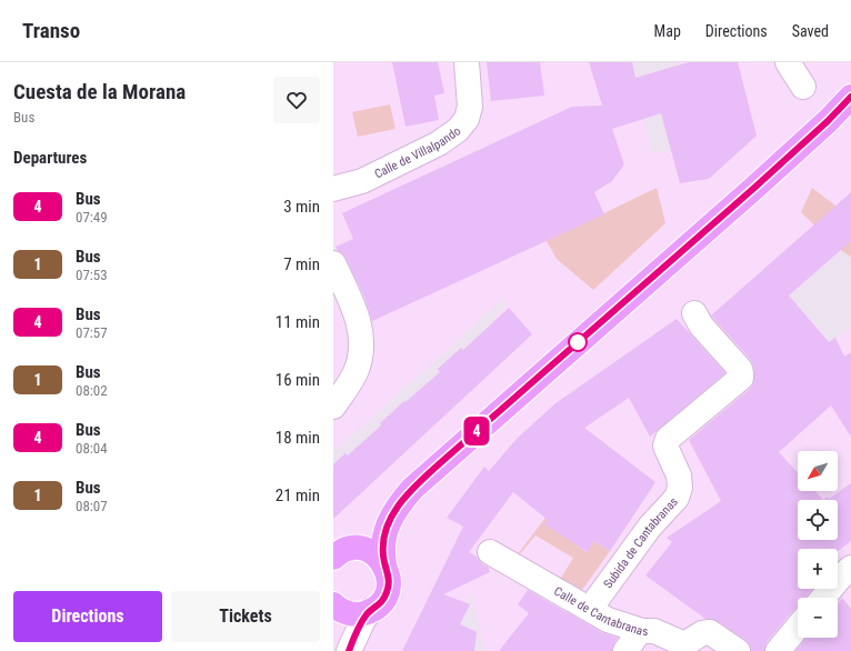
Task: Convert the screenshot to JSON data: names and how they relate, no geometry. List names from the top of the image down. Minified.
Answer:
{"streets":{"street":["Calle de Villalpando","Subida de Cantabranas","Calle de Cantabranas"]},"crossings":[["Subida de Cantabranas","Calle de Cantabranas"]],"lines":["bus line 4"],"north":"bottom left","page":{"header":"Transo","nav":["Map","Directions","Saved"],"heading":[["Cuesta de la Morana","Bus"],"Departures"],"on_map":"4","list":[{"mark":"4","name":"Bus","note":"07:49","value":"3 min"},{"mark":"1","name":"Bus","note":"07:53","value":"7 min"},{"mark":"4","name":"Bus","note":"07:57","value":"11 min"},{"mark":"1","name":"Bus","note":"08:02","value":"16 min"},{"mark":"4","name":"Bus","note":"08:04","value":"18 min"},{"mark":"1","name":"Bus","note":"08:07","value":"21 min"}],"map_buttons":["+","−"],"buttons":["Directions","Tickets"]}}
